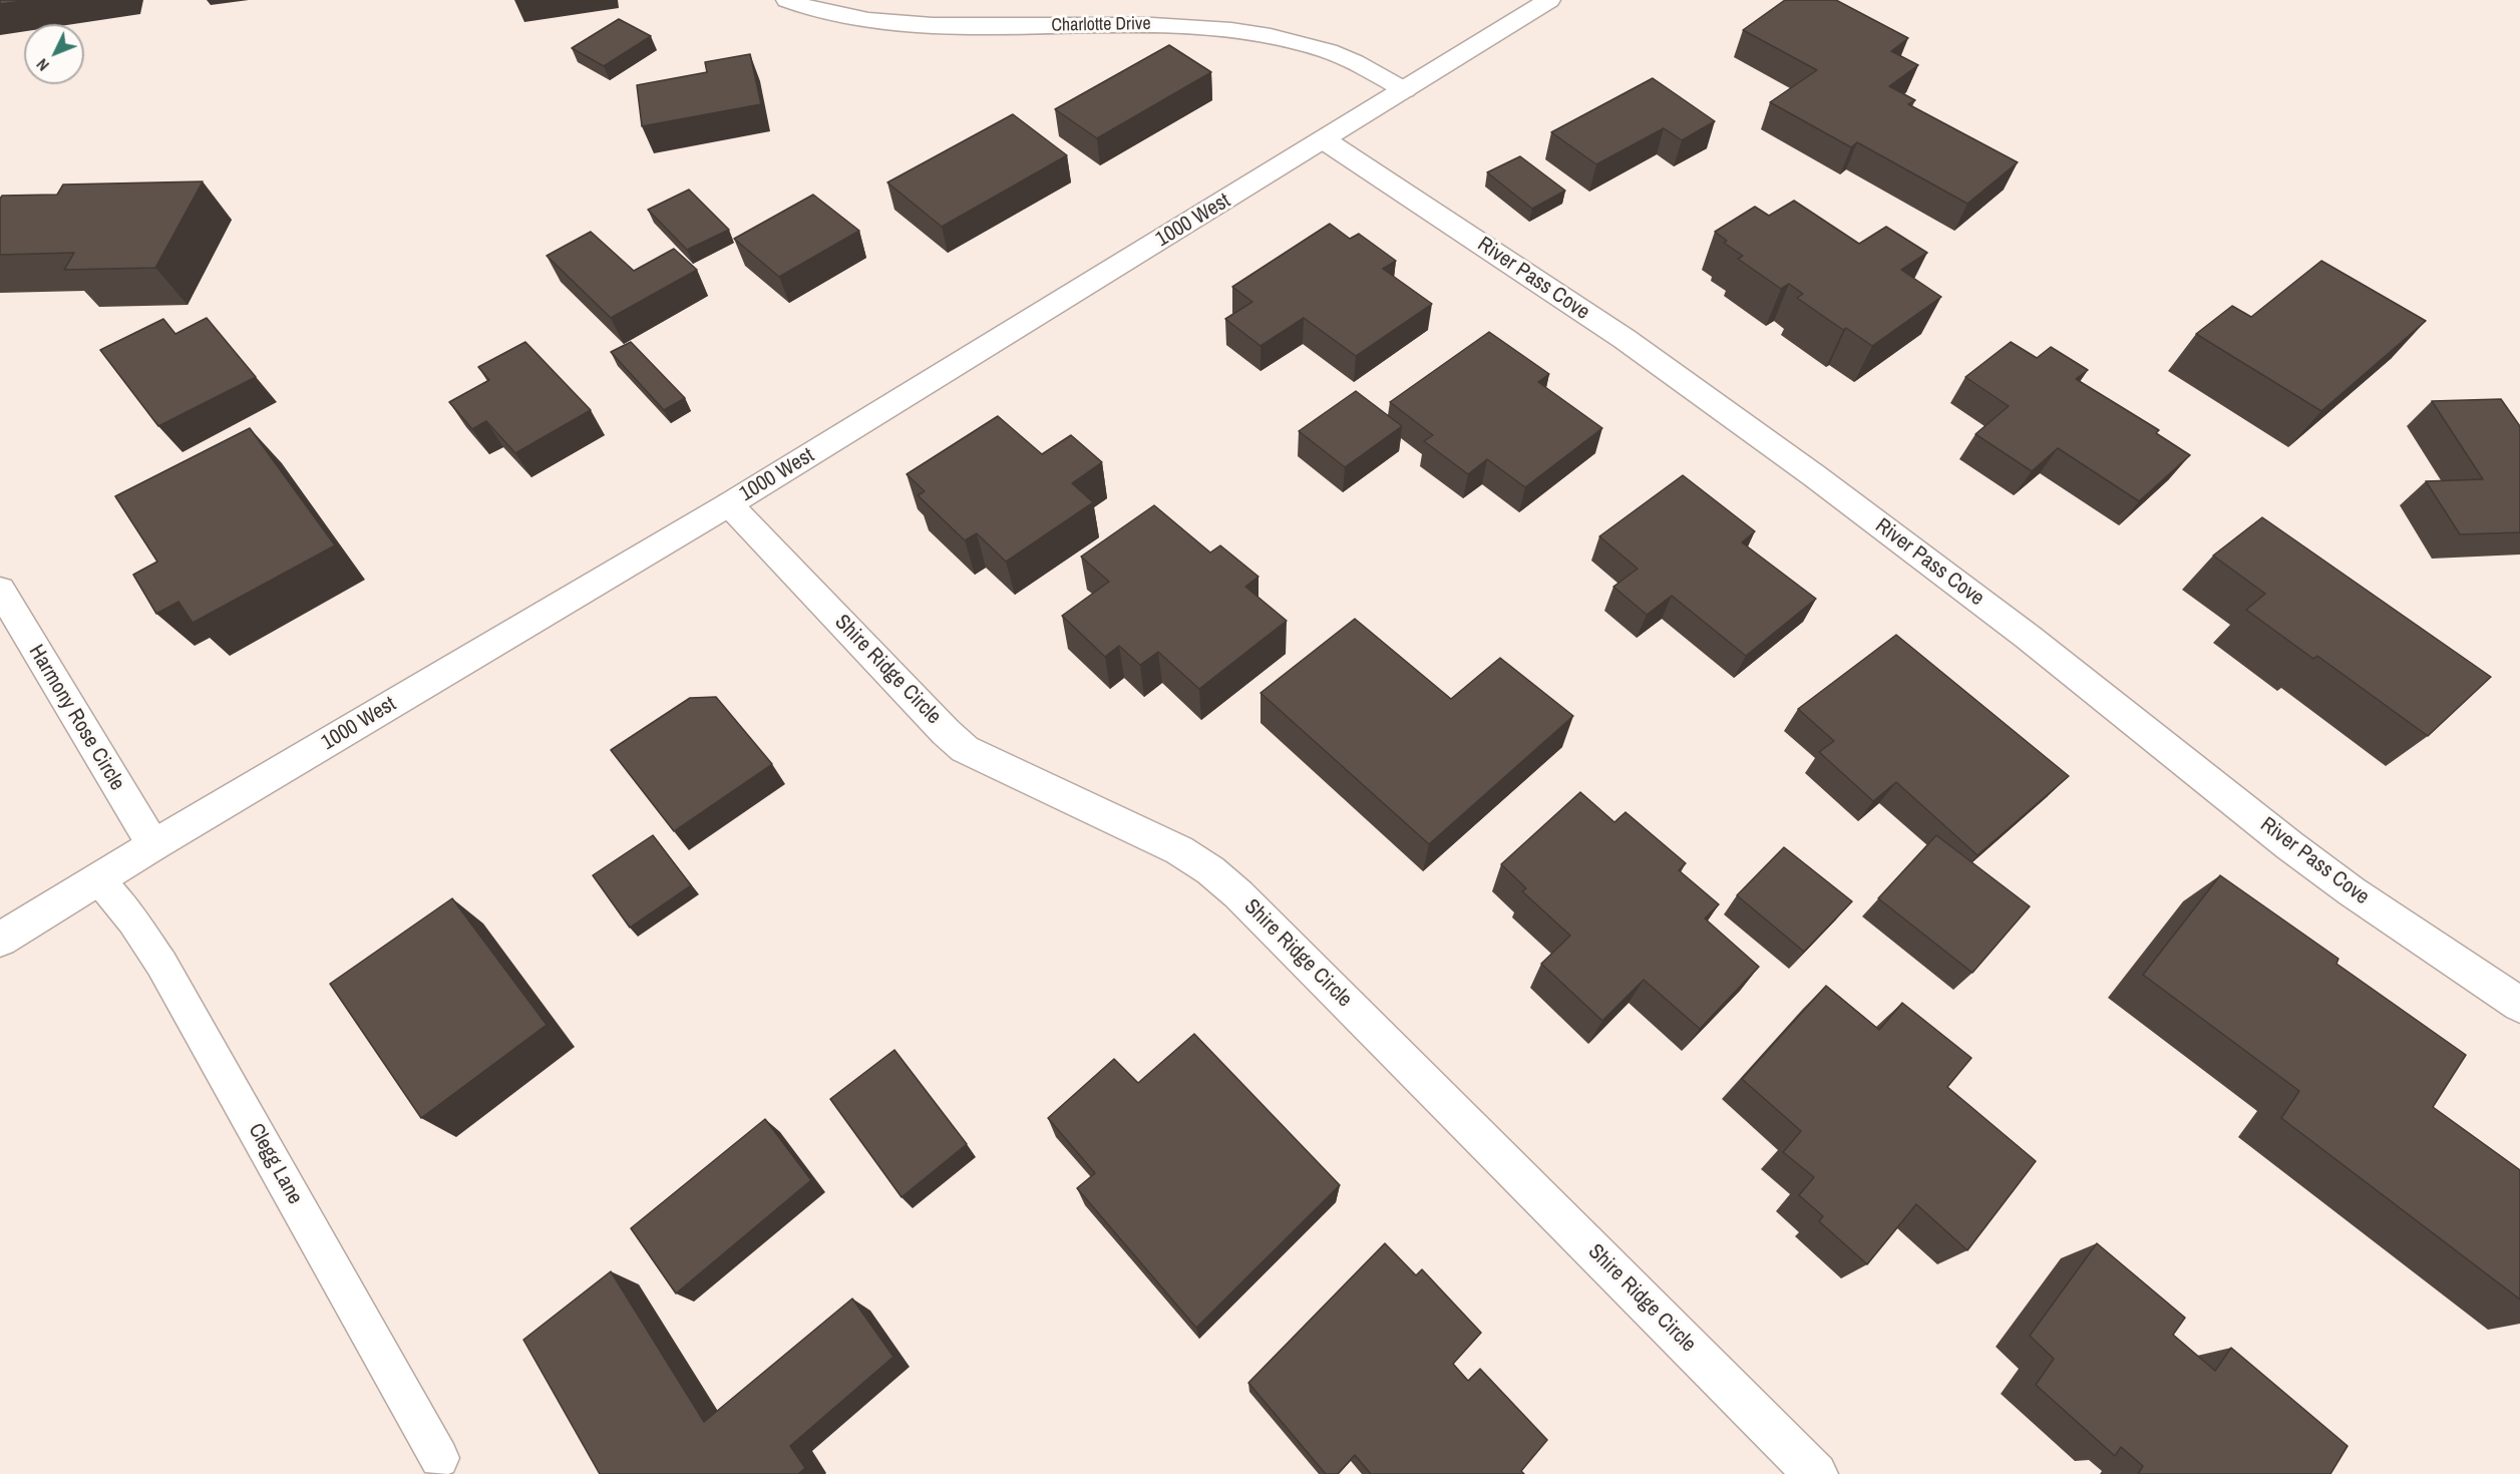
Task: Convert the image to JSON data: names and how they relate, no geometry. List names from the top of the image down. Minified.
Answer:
{"streets":{"street":["Charlotte Drive","1000 West","River Pass Cove","Shire Ridge Circle","Harmony Rose Circle"],"lane":["Clegg Lane"]},"crossings":[["Charlotte Drive","1000 West"],["1000 West","River Pass Cove"],["1000 West","Shire Ridge Circle"],["1000 West","Harmony Rose Circle"],["1000 West","Clegg Lane"]],"north":"bottom left"}
